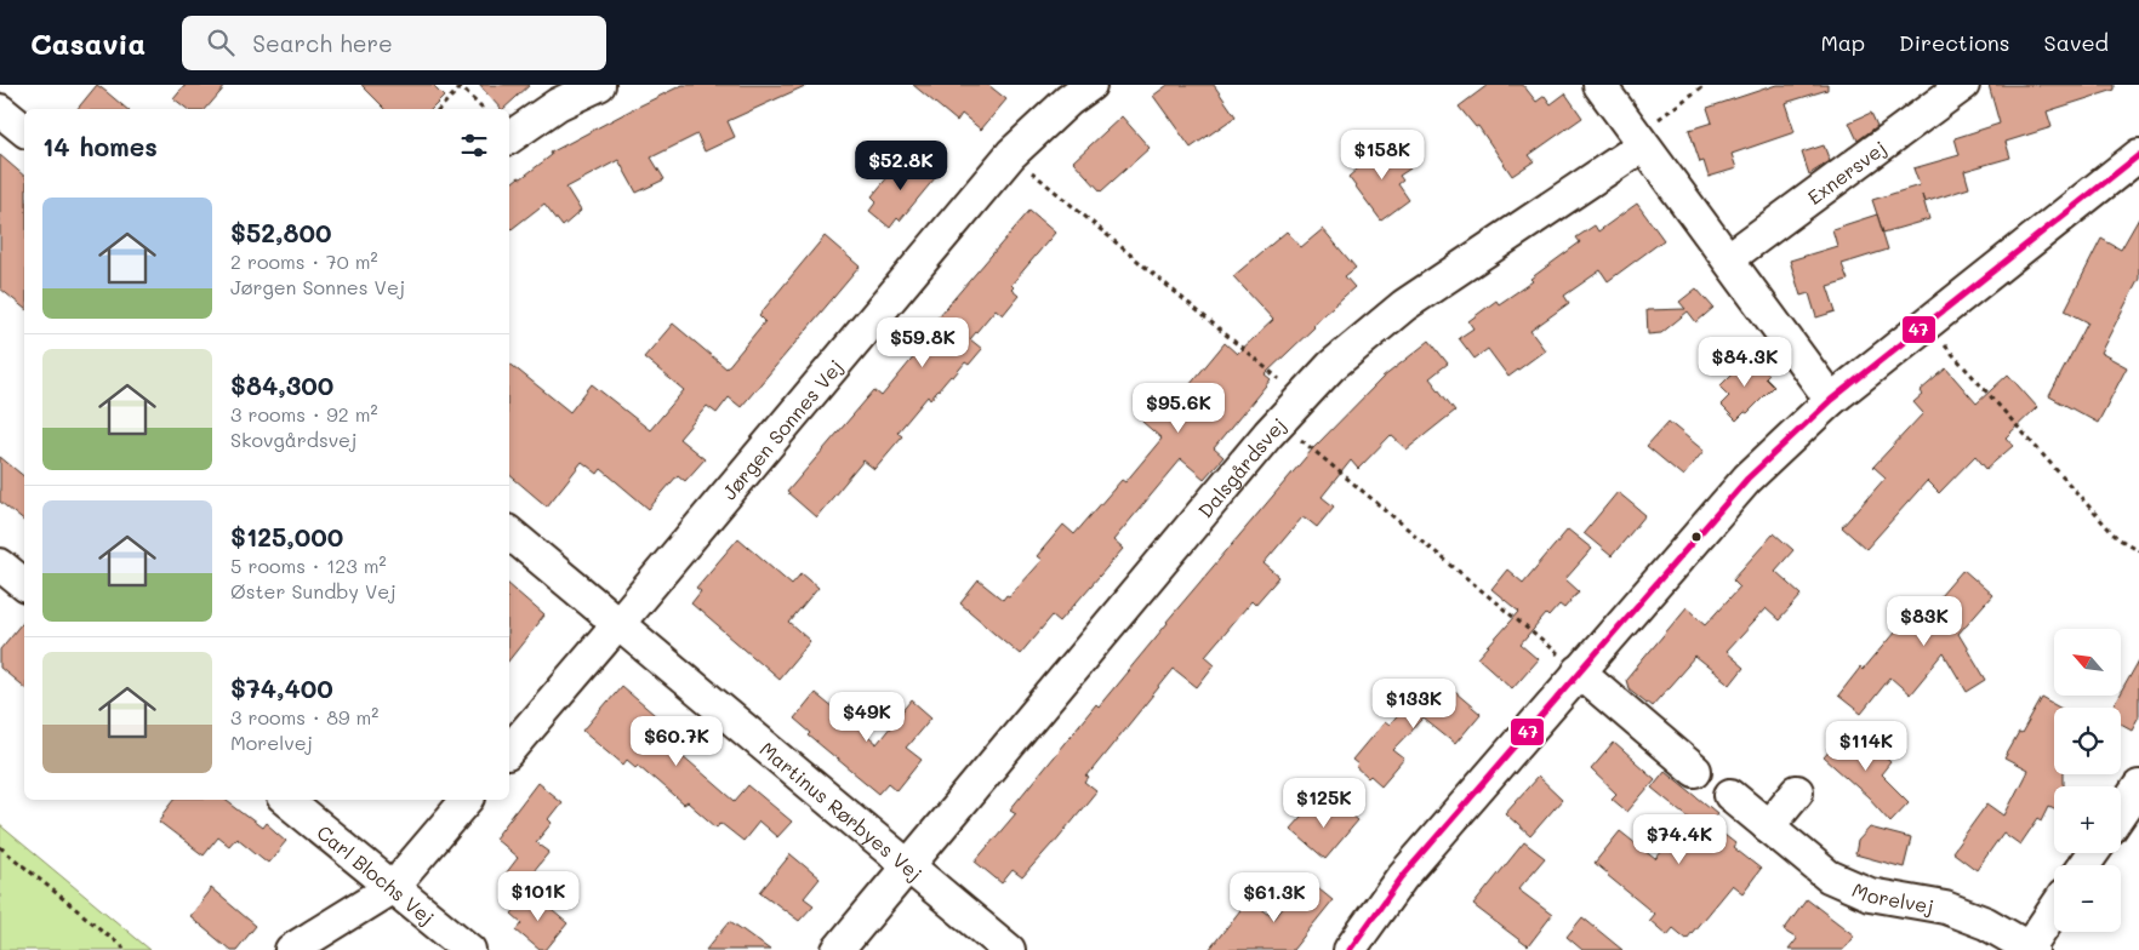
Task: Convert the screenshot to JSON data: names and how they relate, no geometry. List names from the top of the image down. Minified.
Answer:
{"streets":{"street":["Exnersvej","Jørgen Sonnes Vej","Dalsgårdsvej","Martinus Rørbyes Vej","Carl Blochs Vej","Morelvej"]},"crossings":[["Jørgen Sonnes Vej","Martinus Rørbyes Vej"],["Dalsgårdsvej","Martinus Rørbyes Vej"]],"lines":["transit line 47"],"north":"top left","page":{"header":"Casavia","search":"Search here","nav":["Map","Directions","Saved"],"heading":"14 homes","price":["$158K","$52.8K","$59.8K","$84.3K","$95.6K","$83K","$133K","$49K","$60.7K","$114K","$125K","$74.4K","$101K","$61.3K"],"list":[{"name":"$52,800","note":"2 rooms · 70 m² · Jørgen Sonnes Vej"},{"name":"$84,300","note":"3 rooms · 92 m² · Skovgårdsvej"},{"name":"$125,000","note":"5 rooms · 123 m² · Øster Sundby Vej"},{"name":"$74,400","note":"3 rooms · 89 m² · Morelvej"}],"map_buttons":["+","−"]}}
